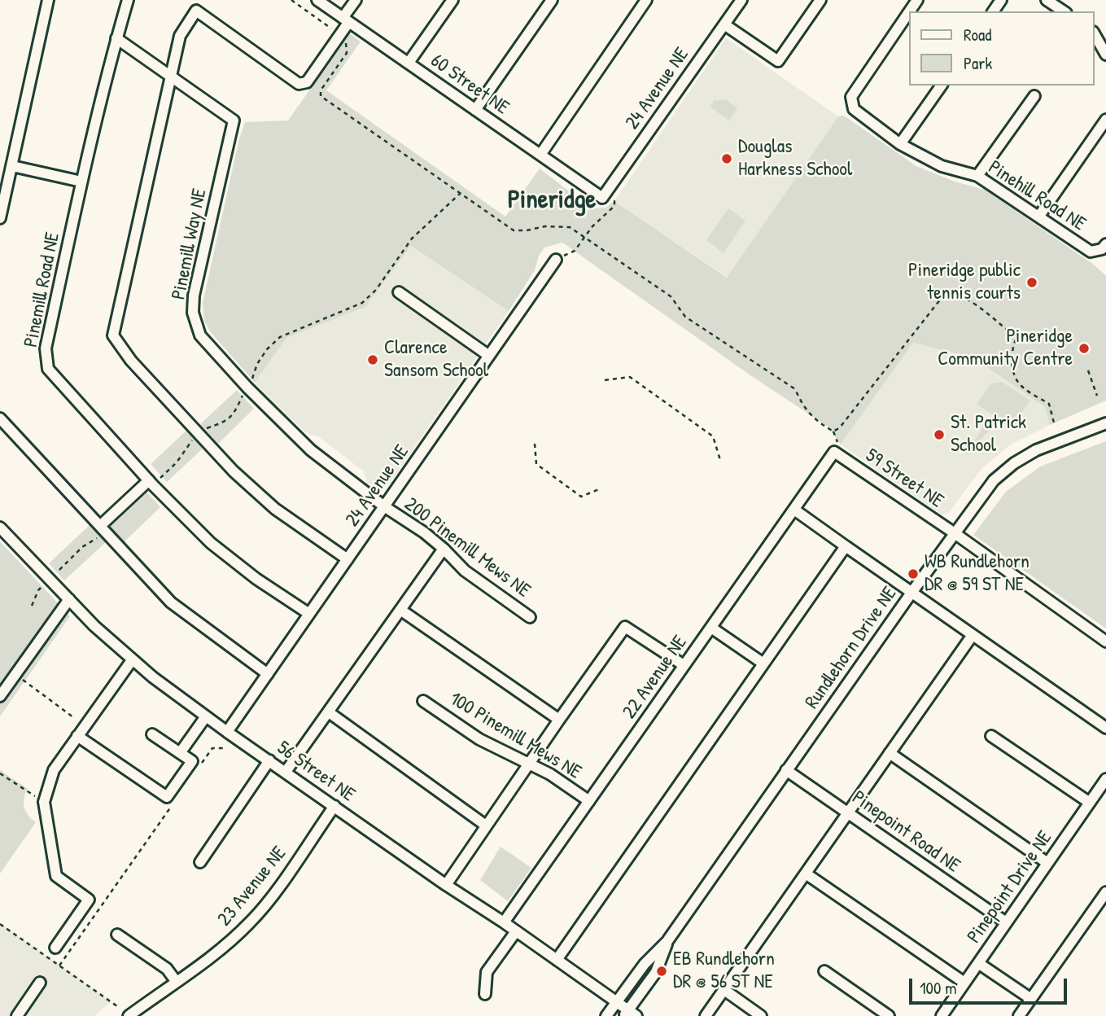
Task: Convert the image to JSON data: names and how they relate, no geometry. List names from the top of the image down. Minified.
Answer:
{"streets":{"street":["60 Street NE","24 Avenue NE","Pinehill Road NE","Pinemill Way NE","Pinemill Road NE","59 Street NE","200 Pinemill Mews NE","Rundlehorn Drive NE","22 Avenue NE","100 Pinemill Mews NE","56 Street NE","Pinepoint Road NE","23 Avenue NE","Pinepoint Drive NE"]},"crossings":[["60 Street NE","24 Avenue NE"],["24 Avenue NE","Pinemill Way NE"],["24 Avenue NE","Pinemill Road NE"],["24 Avenue NE","200 Pinemill Mews NE"],["24 Avenue NE","56 Street NE"],["Pinemill Way NE","Pinemill Road NE"],["Pinemill Way NE","200 Pinemill Mews NE"],["59 Street NE","Rundlehorn Drive NE"],["59 Street NE","22 Avenue NE"],["Rundlehorn Drive NE","56 Street NE"],["Rundlehorn Drive NE","Pinepoint Road NE"],["22 Avenue NE","100 Pinemill Mews NE"],["22 Avenue NE","56 Street NE"],["56 Street NE","23 Avenue NE"],["Pinepoint Road NE","Pinepoint Drive NE"]],"districts":["Pineridge"],"places":["Douglas Harkness School","Pineridge public tennis courts","Pineridge Community Centre","Clarence Sansom School","St. Patrick School","WB Rundlehorn DR @ 59 ST NE","EB Rundlehorn DR @ 56 ST NE"],"legend":["Road","Park"],"scale_bar":"100 m"}
